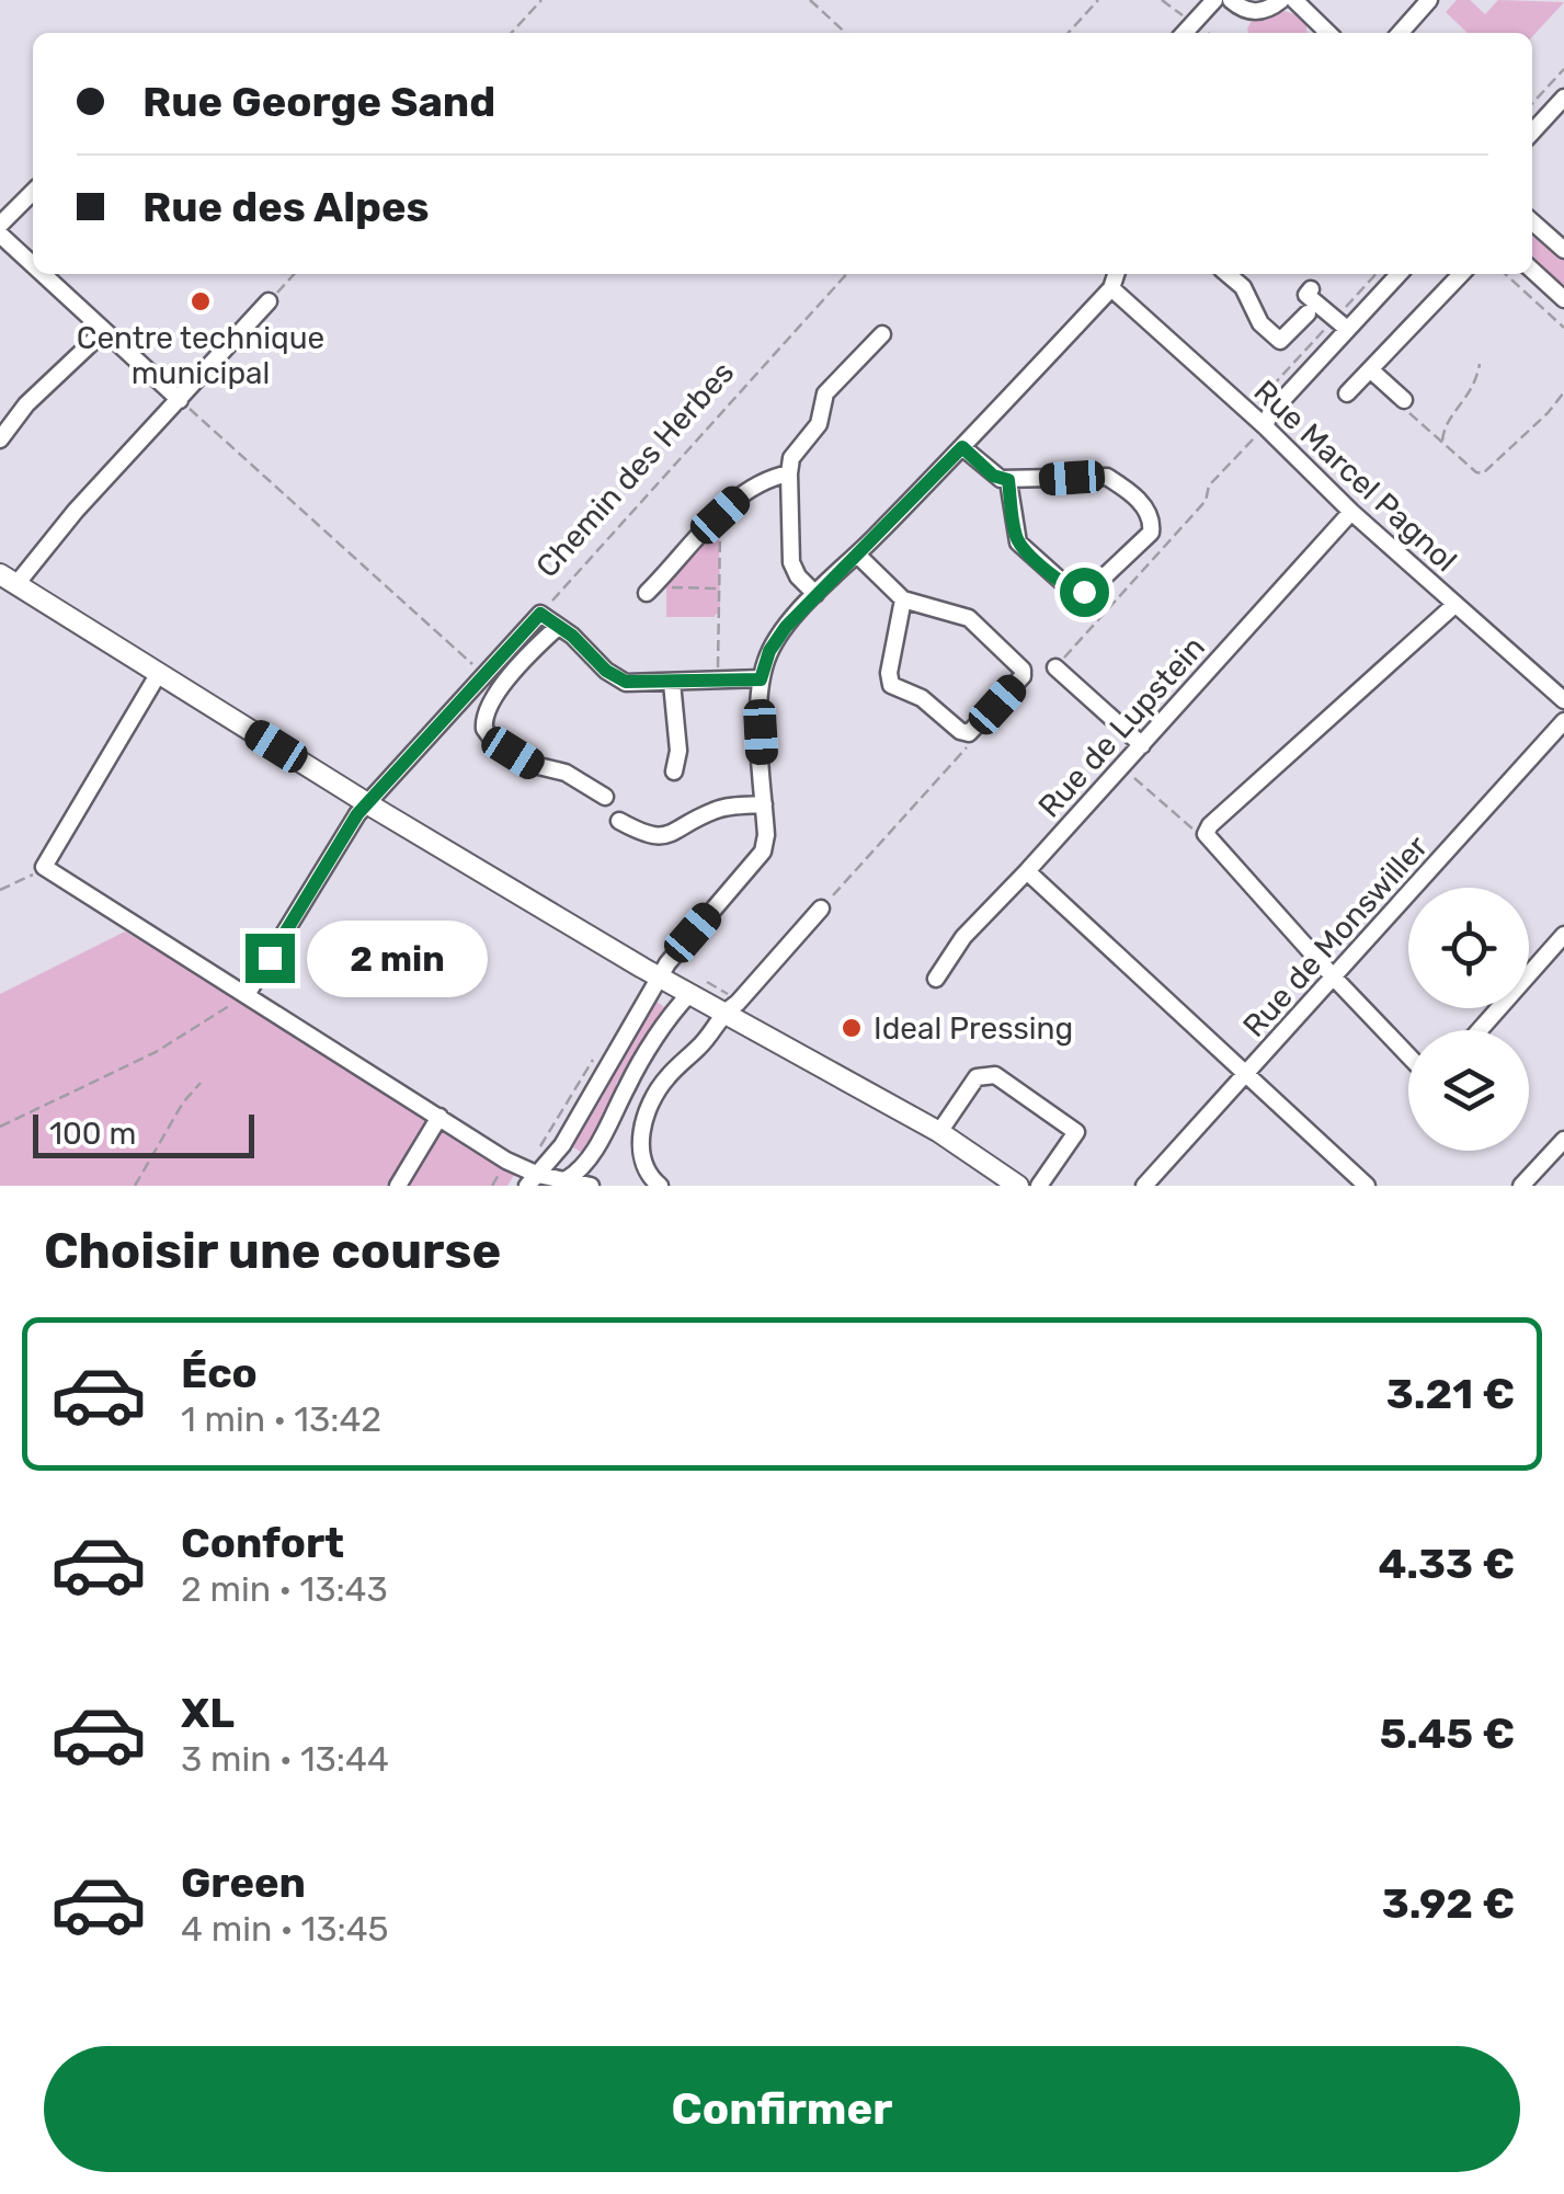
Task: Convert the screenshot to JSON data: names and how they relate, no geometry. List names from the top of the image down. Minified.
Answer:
{"streets":{"street":["Chemin des Herbes","Rue Marcel Pagnol","Rue de Lupstein","Rue de Monswiller"]},"crossings":[["Rue Marcel Pagnol","Rue de Lupstein"]],"places":["Centre technique municipal","Ideal Pressing"],"scale_bar":"100 m","page":{"banner":["Rue George Sand","Rue des Alpes"],"bubble":"2 min","scale":"100 m","heading":"Choisir une course","list":[{"name":"Éco","note":"1 min · 13:42","value":"3.21 €"},{"name":"Confort","note":"2 min · 13:43","value":"4.33 €"},{"name":"XL","note":"3 min · 13:44","value":"5.45 €"},{"name":"Green","note":"4 min · 13:45","value":"3.92 €"}],"buttons":"Confirmer"}}
